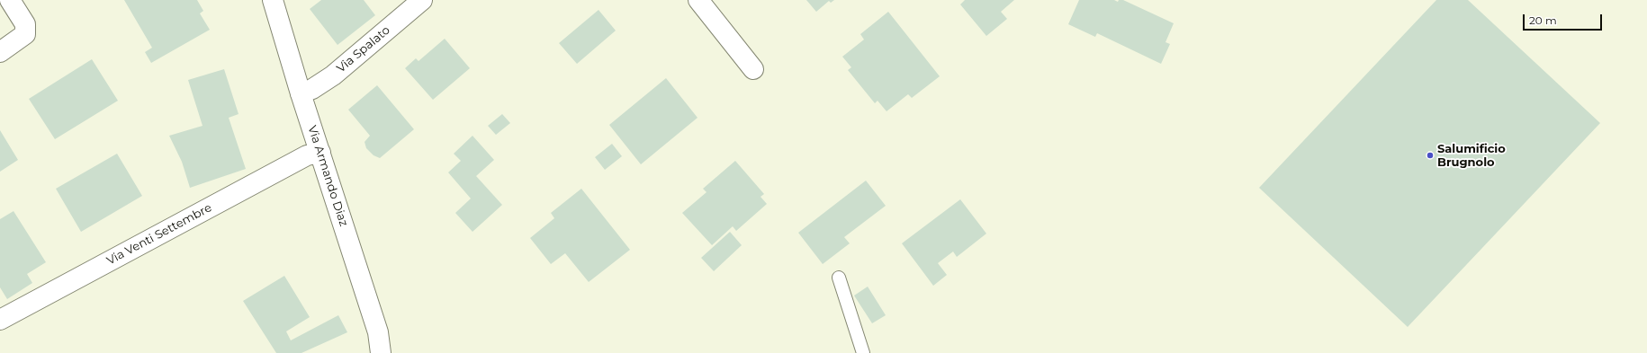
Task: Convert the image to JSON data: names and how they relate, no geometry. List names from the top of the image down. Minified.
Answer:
{"streets":{"street":["Via Spalato","Via Armando Diaz","Via Venti Settembre"]},"crossings":[["Via Spalato","Via Armando Diaz"],["Via Armando Diaz","Via Venti Settembre"]],"places":["Salumificio Brugnolo"],"scale_bar":"20 m"}
